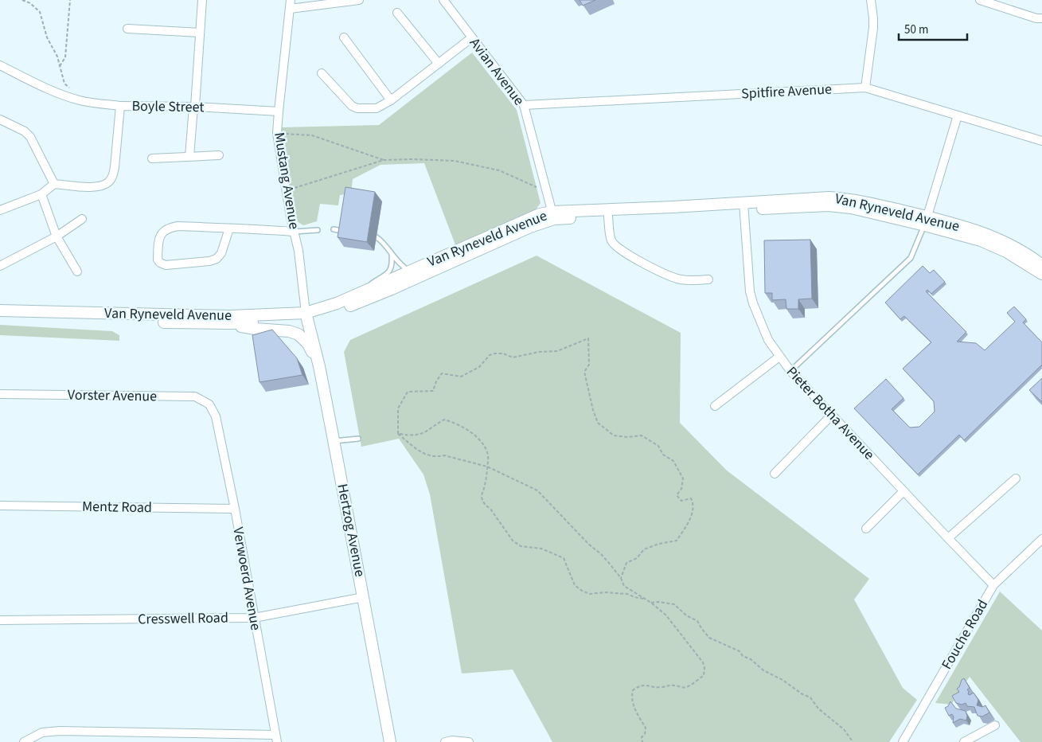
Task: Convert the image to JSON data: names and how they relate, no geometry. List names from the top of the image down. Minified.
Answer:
{"streets":{"main road":["Van Ryneveld Avenue","Hertzog Avenue"],"street":["Avian Avenue","Spitfire Avenue","Boyle Street","Mustang Avenue","Vorster Avenue","Pieter Botha Avenue","Mentz Road","Verwoerd Avenue","Cresswell Road","Fouche Road"]},"crossings":[["Avian Avenue","Spitfire Avenue"],["Avian Avenue","Van Ryneveld Avenue"],["Boyle Street","Mustang Avenue"],["Mustang Avenue","Van Ryneveld Avenue"],["Mustang Avenue","Hertzog Avenue"],["Van Ryneveld Avenue","Pieter Botha Avenue"],["Van Ryneveld Avenue","Hertzog Avenue"],["Vorster Avenue","Verwoerd Avenue"],["Pieter Botha Avenue","Fouche Road"],["Mentz Road","Verwoerd Avenue"],["Hertzog Avenue","Cresswell Road"],["Verwoerd Avenue","Cresswell Road"]],"scale_bar":"50 m"}
